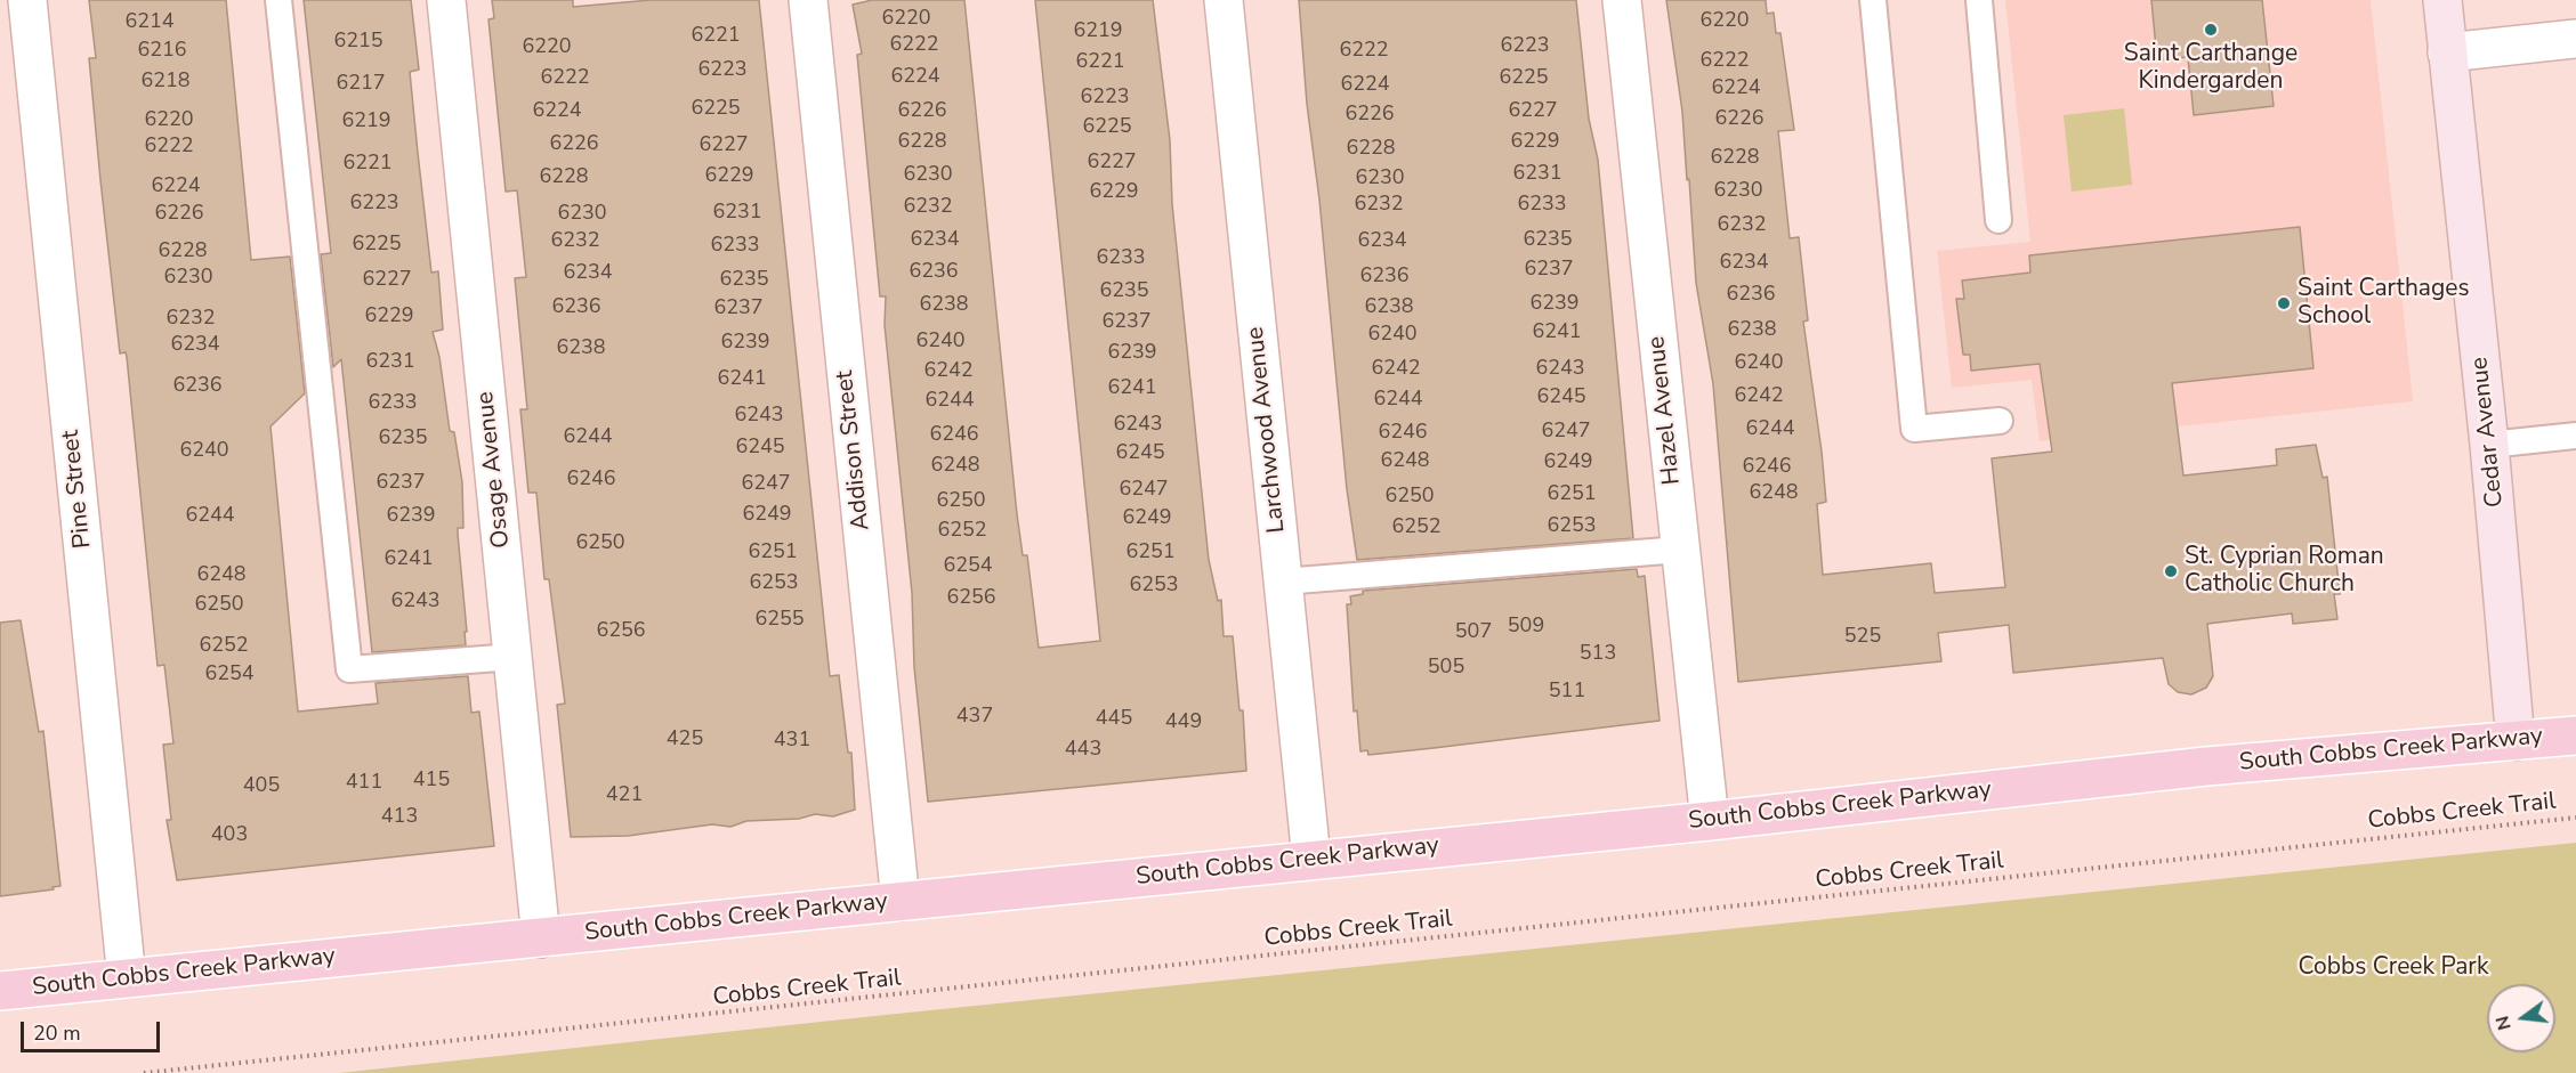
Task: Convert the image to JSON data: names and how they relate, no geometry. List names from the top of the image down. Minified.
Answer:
{"streets":{"main road":["South Cobbs Creek Parkway"],"street":["Hazel Avenue","Larchwood Avenue","Cedar Avenue","Addison Street","Osage Avenue","Pine Street"],"path":["Cobbs Creek Trail"]},"crossings":[["Hazel Avenue","South Cobbs Creek Parkway"],["Larchwood Avenue","South Cobbs Creek Parkway"],["Cedar Avenue","South Cobbs Creek Parkway"],["Addison Street","South Cobbs Creek Parkway"],["Osage Avenue","South Cobbs Creek Parkway"],["Pine Street","South Cobbs Creek Parkway"]],"parks":["Cobbs Creek Park"],"places":["Saint Carthange Kindergarden","Saint Carthages School","St. Cyprian Roman Catholic Church"],"house_numbers":["6220","6220","6214","6219","6221","6215","6222","6223","6220","6216","6222","6222","6221","6223","6224","6222","6225","6218","6217","6224","6224","6223","6225","6224","6226","6227","6226","6226","6220","6219","6225","6228","6229","6226","6227","6222","6228","6228","6227","6221","6231","6230","6229","6228","6230","6224","6230","6229","6223","6232","6233","6232","6231","6226","6230","6232","6234","6235","6232","6234","6225","6233","6228","6233","6234","6237","6236","6234","6236","6230","6227","6235","6235","6236","6239","6238","6236","6238","6237","6229","6232","6237","6238","6241","6240","6240","6239","6234","6238","6239","6231","6240","6242","6243","6242","6241","6236","6241","6242","6245","6244","6244","6233","6243","6243","6244","6247","6246","6246","6244","6235","6245","6240","6245","6248","6249","6248","6246","6246","6237","6247","6247","6248","6251","6250","6250","6249","6244","6239","6249","6253","6252","6252","6250","6251","6251","6241","6254","6248","6253","6253","6256","6243","6250","6255","509","6256","507","525","6252","513","505","6254","511","437","445","449","425","431","443","415","411","405","421","413","403"],"scale_bar":"20 m","north":"left"}
